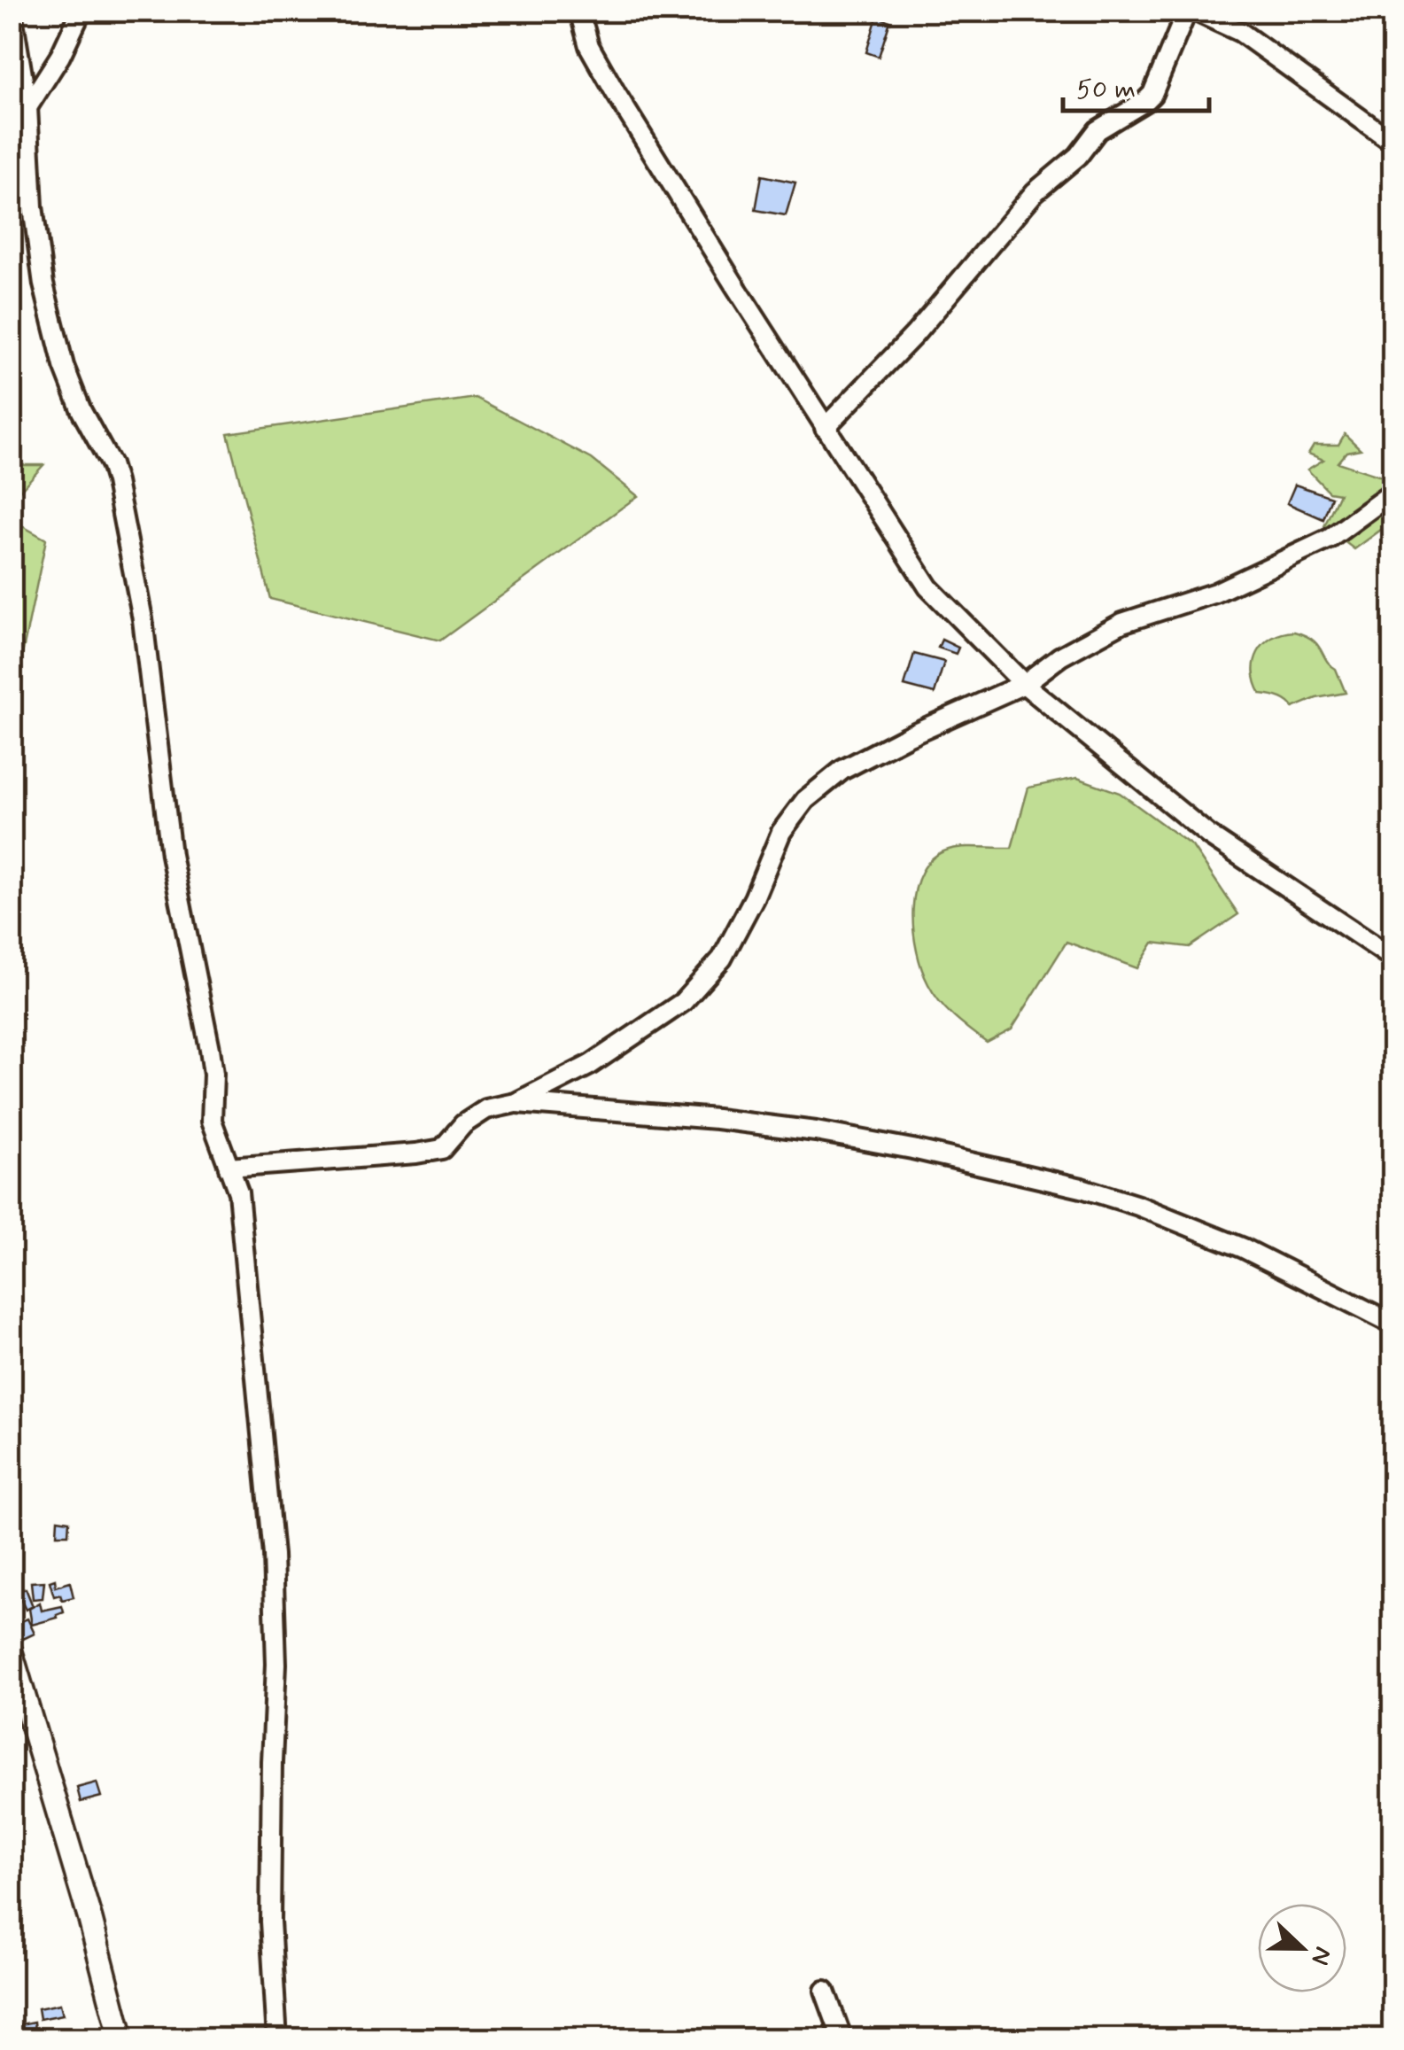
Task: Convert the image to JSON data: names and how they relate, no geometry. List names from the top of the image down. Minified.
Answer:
{"scale_bar":"50 m","north":"right"}
